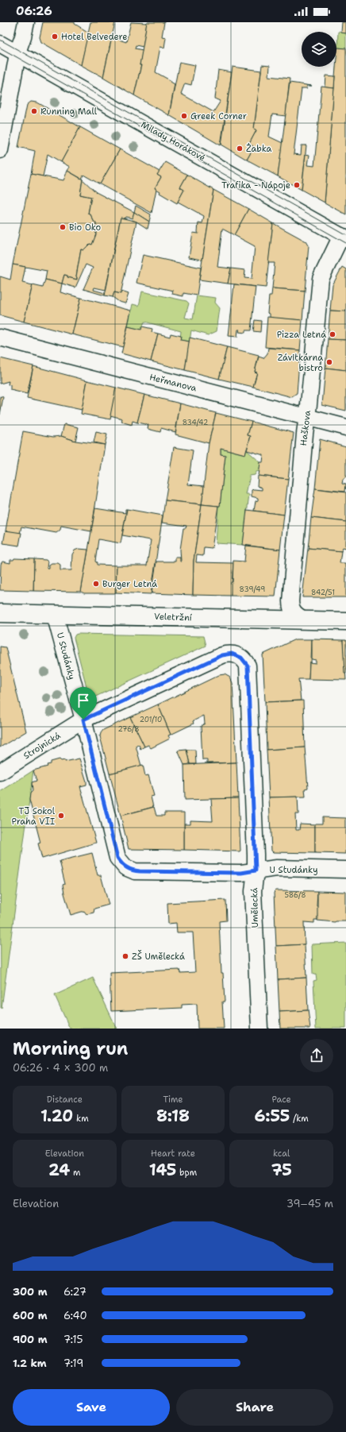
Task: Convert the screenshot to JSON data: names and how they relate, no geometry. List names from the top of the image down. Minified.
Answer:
{"streets":{"main road":["Veletržní"],"street":["Milady Horákové","Heřmanova","Haškova","U Studánky","Strojnická","Umělecká"]},"crossings":[["Milady Horákové","Haškova"],["Heřmanova","Haškova"],["Haškova","Veletržní"],["Veletržní","U Studánky"],["U Studánky","Strojnická"],["U Studánky","Umělecká"],["Strojnická","Umělecká"]],"places":["Hotel Belvedere","Running Mall","Greek Corner","Żabka","Trafika - Nápoje","Bio Oko","Pizza Letná","Závitkárna bistro","Burger Letná","TJ Sokol Praha VII","ZŠ Umělecká"],"house_numbers":["834/42","839/49","842/51","201/10","276/8","586/8"],"page":{"status":"06:26","heading":["Morning run","06:26 · 4 × 300 m"],"stats":[["Distance","1.20 km"],["Time","8:18"],["Pace","6:55 /km"],["Elevation","24 m"],["Heart rate","145 bpm"],["kcal","75"]],"chart":["Elevation","39–45 m"],"list":[{"name":"300 m","note":"6:27"},{"name":"600 m","note":"6:40"},{"name":"900 m","note":"7:15"},{"name":"1.2 km","note":"7:19"}],"buttons":["Save","Share"]}}
